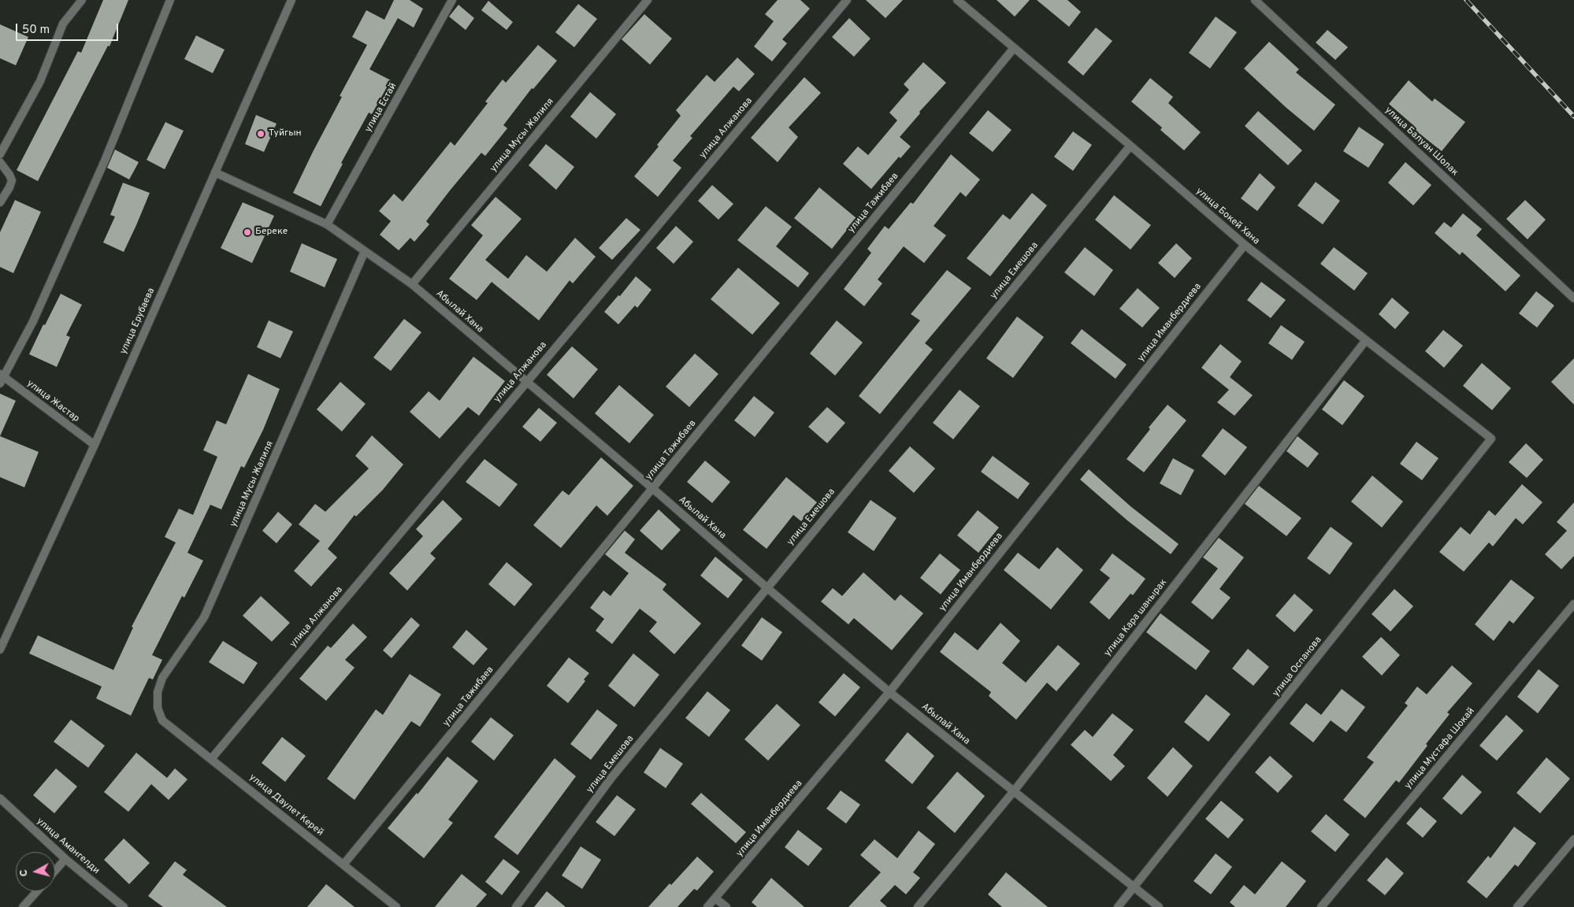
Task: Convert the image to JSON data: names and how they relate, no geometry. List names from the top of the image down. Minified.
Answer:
{"streets":{"street":["улица Естай","улица Алжанова","улица Мусы Жалиля","улица Балуан Шолак","улица Тажибаев","улица Бокей Хана","улица Емешова","Абылай Хана","улица Ерубаева","улица Иманбердиева","улица Жастар","улица Кара шанырак","улица Оспанова","улица Мустафа Шокай","улица Даулет Керей","улица Амангелди"]},"crossings":[["улица Естай","Абылай Хана"],["улица Алжанова","Абылай Хана"],["улица Алжанова","улица Даулет Керей"],["улица Мусы Жалиля","Абылай Хана"],["улица Мусы Жалиля","улица Даулет Керей"],["улица Тажибаев","улица Бокей Хана"],["улица Тажибаев","Абылай Хана"],["улица Тажибаев","улица Даулет Керей"],["улица Бокей Хана","улица Емешова"],["улица Бокей Хана","улица Иманбердиева"],["улица Бокей Хана","улица Кара шанырак"],["улица Бокей Хана","улица Оспанова"],["улица Емешова","Абылай Хана"],["Абылай Хана","улица Ерубаева"],["Абылай Хана","улица Иманбердиева"],["Абылай Хана","улица Кара шанырак"],["Абылай Хана","улица Оспанова"],["улица Ерубаева","улица Жастар"]],"places":["Туйгын","Береке"],"scale_bar":"50 m","north":"left"}
